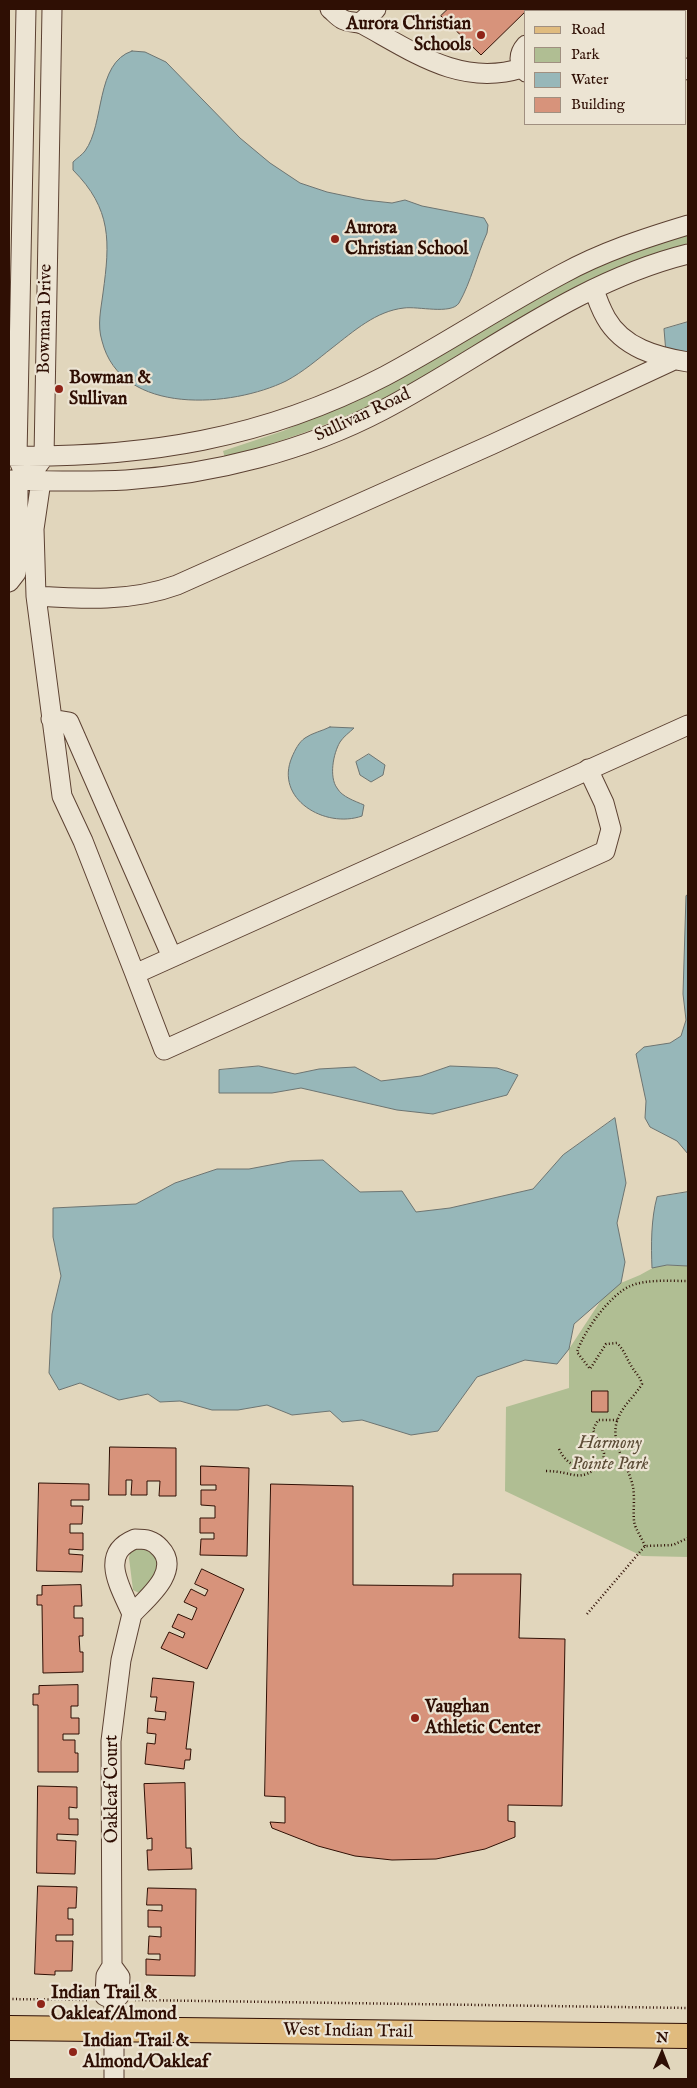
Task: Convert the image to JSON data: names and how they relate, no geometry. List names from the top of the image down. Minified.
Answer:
{"streets":{"main road":["West Indian Trail"],"street":["Bowman Drive","Sullivan Road","Oakleaf Court"]},"crossings":[["Bowman Drive","Sullivan Road"],["Oakleaf Court","West Indian Trail"]],"parks":["Harmony Pointe Park"],"places":["Aurora Christian Schools","Aurora Christian School","Bowman & Sullivan","Vaughan Athletic Center","Indian Trail & Oakleaf/Almond","Indian Trail & Almond/Oakleaf"],"legend":["Road","Park","Water","Building"],"north":"top"}
